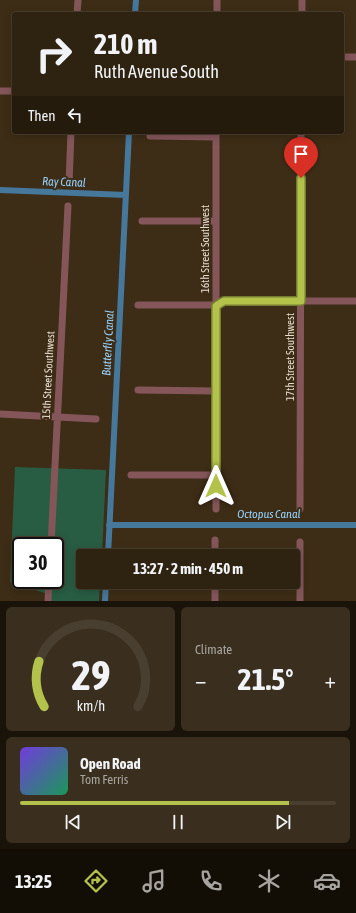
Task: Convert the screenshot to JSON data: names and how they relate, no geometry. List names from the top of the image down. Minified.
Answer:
{"streets":{"street":["16th Street Southwest","17th Street Southwest","15th Street Southwest"]},"water":["Ray Canal","Butterfly Canal","Octopus Canal"],"page":{"turn":["210 m","Ruth Avenue South"],"then":"Then","limit":"30","trip":"13:27 · 2 min · 450 m","tile":"Climate","heat":["−","21.5°","+"],"song":["Open Road","Tom Ferris"],"tabs":"13:25","gauge":["29","km/h"]}}
